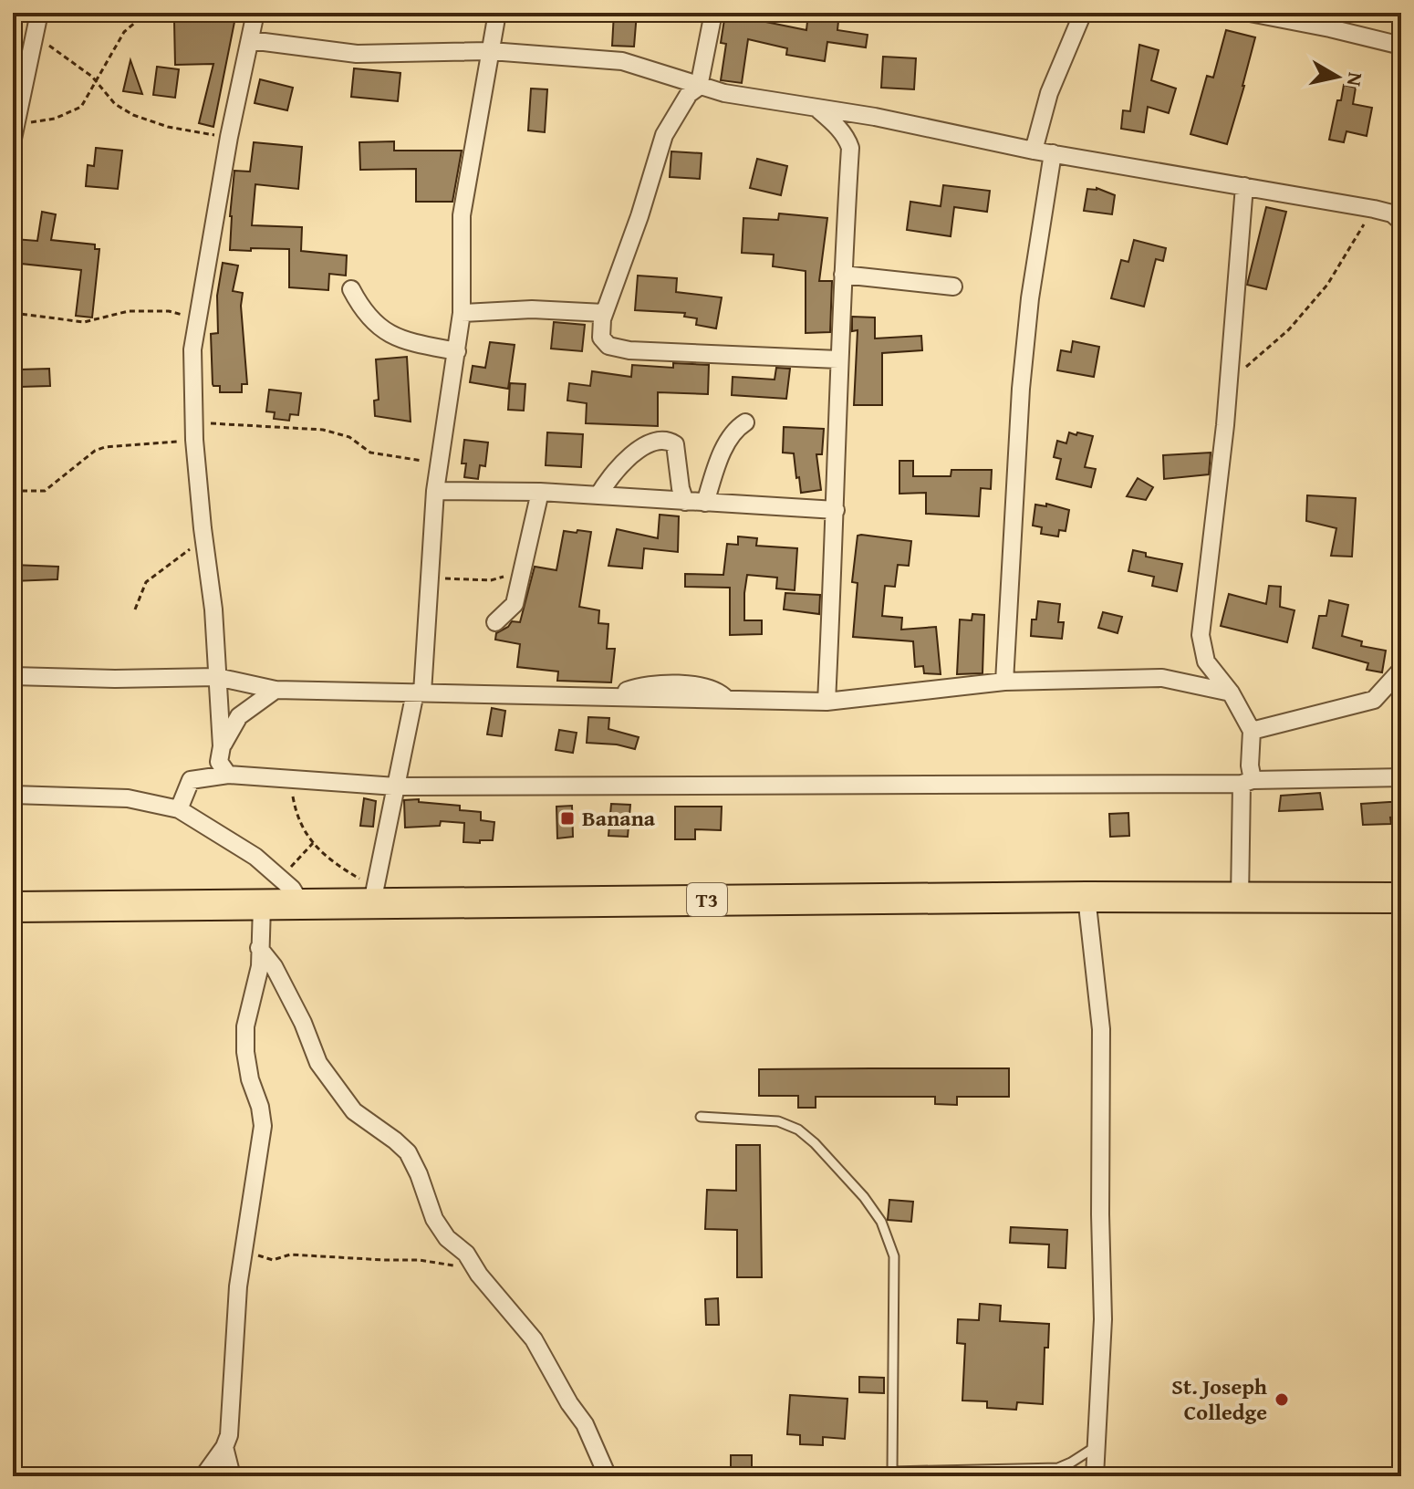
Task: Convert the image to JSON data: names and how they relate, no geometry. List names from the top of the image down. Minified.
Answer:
{"streets":{"highway":["T3"]},"places":{"transit":["Banana"],"other":["St. Joseph Colledge"]},"north":"right"}
